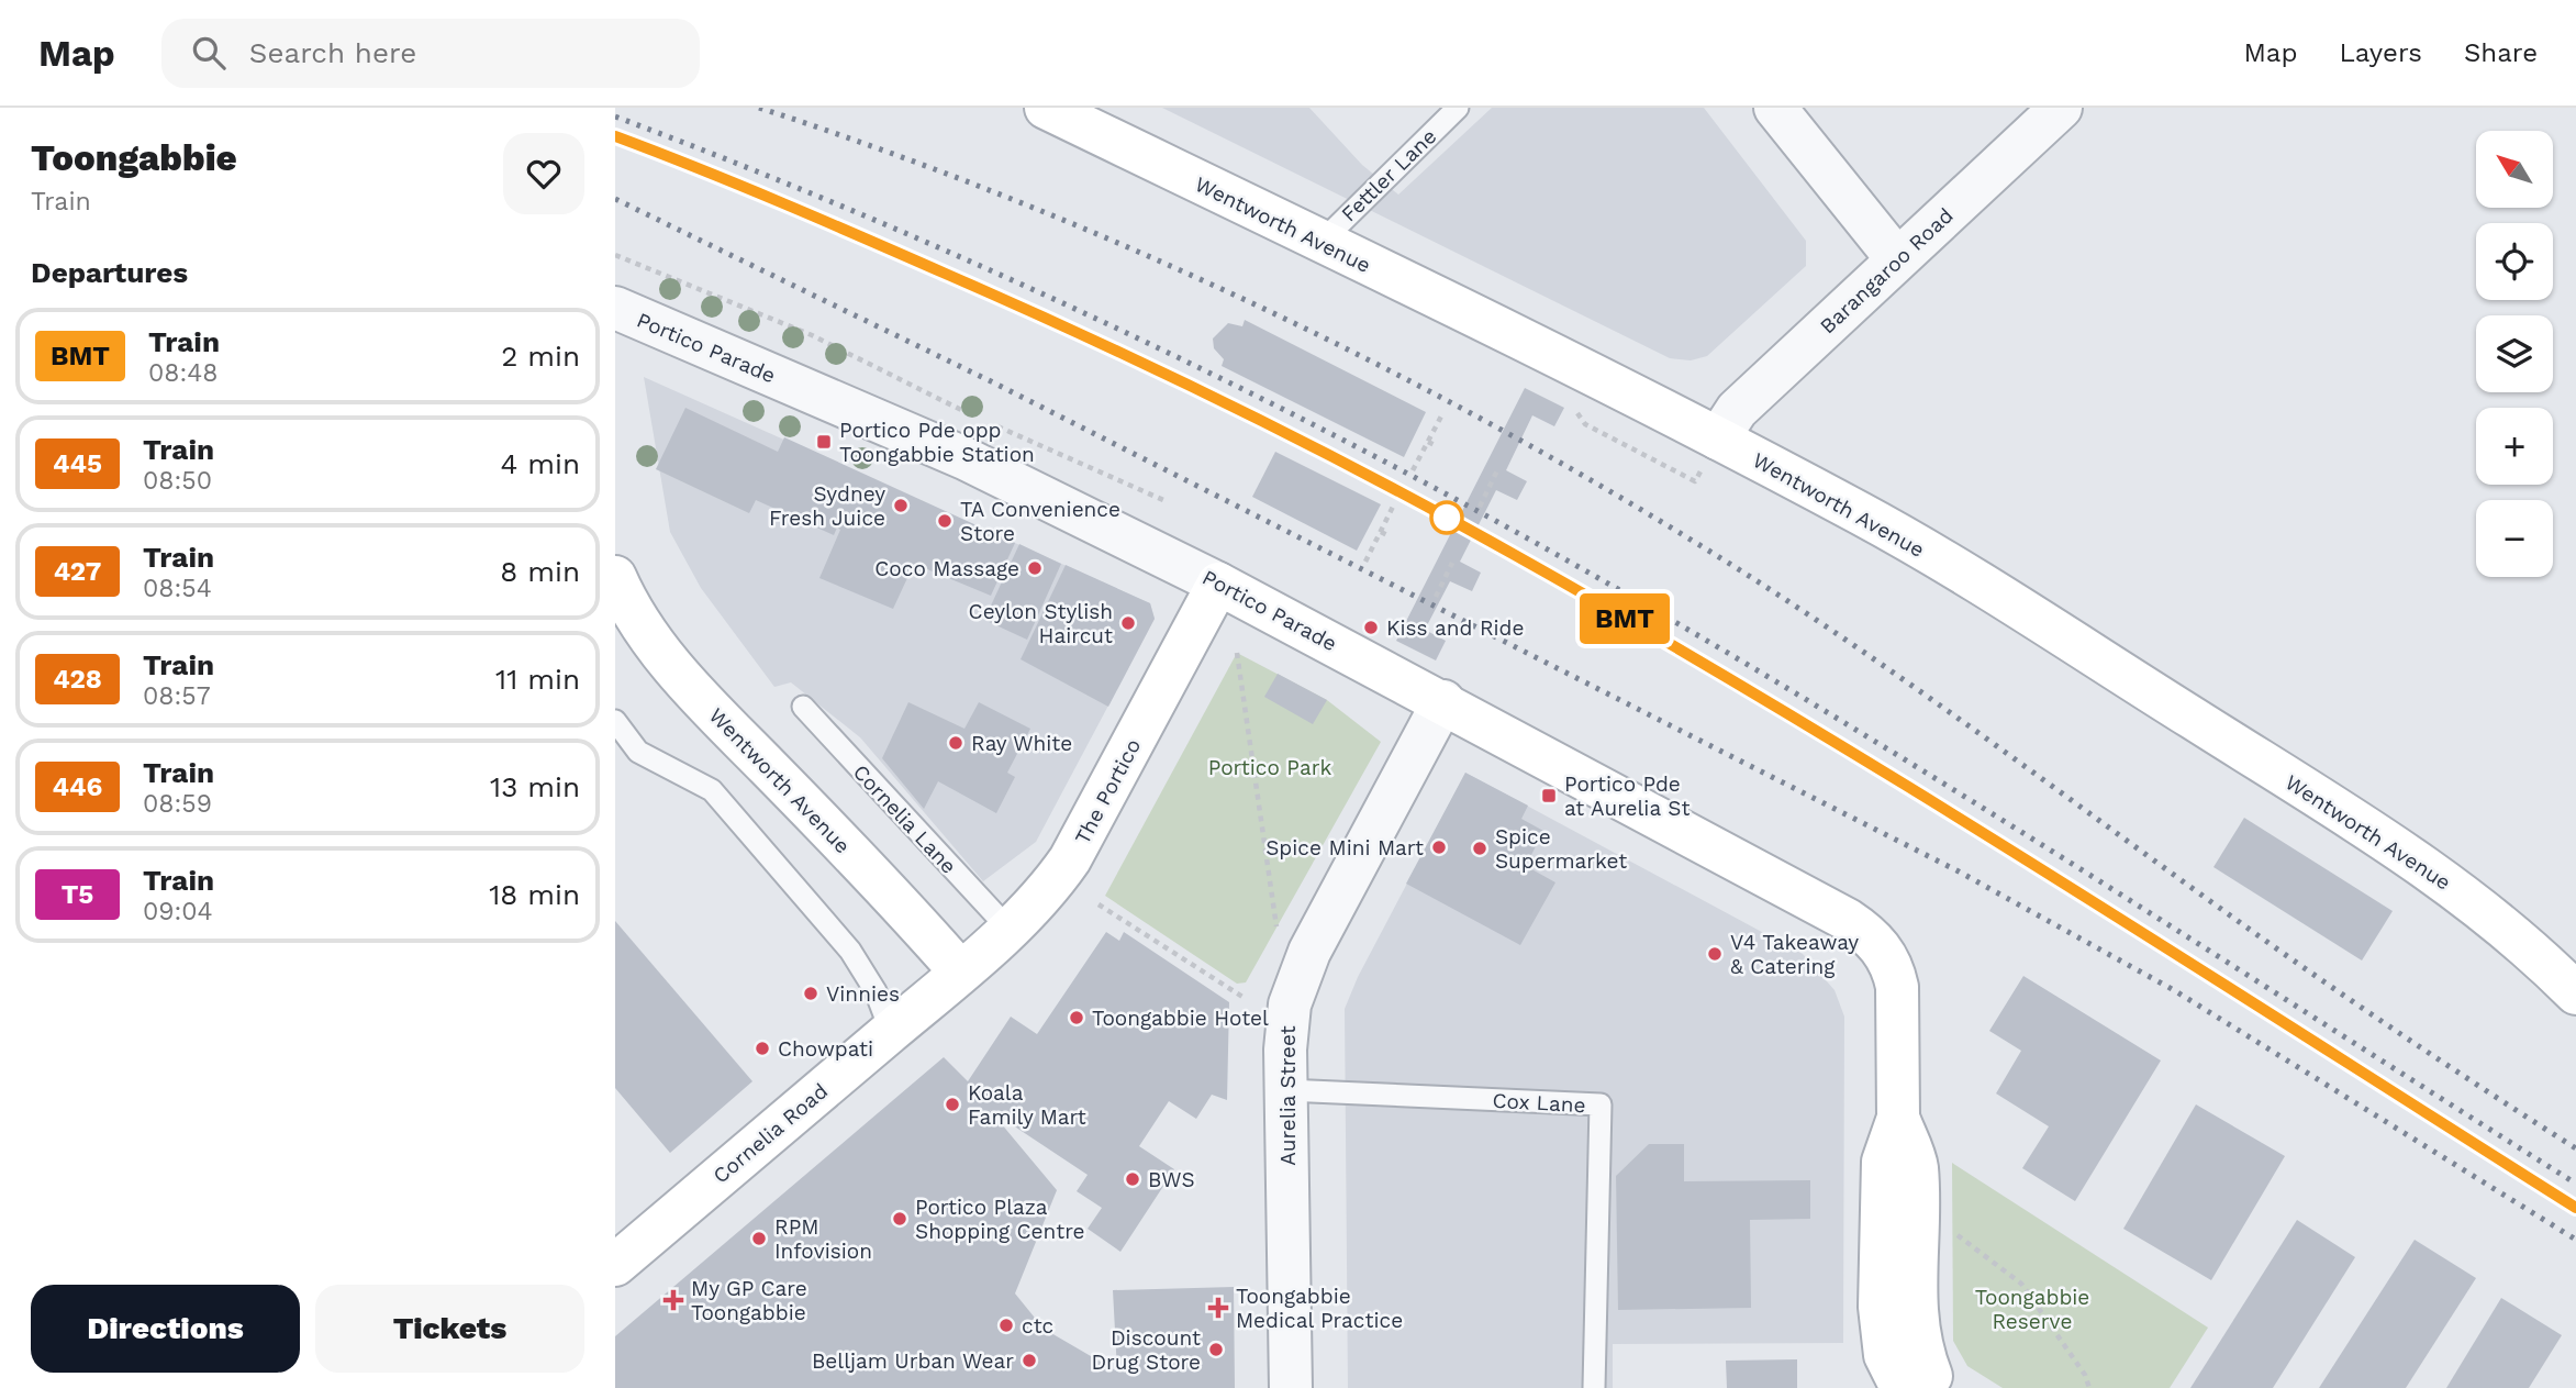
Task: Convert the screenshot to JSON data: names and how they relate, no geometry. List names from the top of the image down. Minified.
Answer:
{"streets":{"main road":["Wentworth Avenue","Portico Parade","The Portico","Cornelia Road"],"street":["Barangaroo Road","Aurelia Street"],"lane":["Fettler Lane","Cornelia Lane","Cox Lane"]},"crossings":[["Fettler Lane","Wentworth Avenue"],["Wentworth Avenue","Barangaroo Road"],["Wentworth Avenue","The Portico"],["Wentworth Avenue","Cornelia Road"],["Portico Parade","The Portico"],["Portico Parade","Aurelia Street"],["The Portico","Cornelia Lane"],["The Portico","Cornelia Road"],["Aurelia Street","Cox Lane"]],"parks":["Portico Park","Toongabbie Reserve"],"places":{"transit":["Portico Pde opp Toongabbie Station","Portico Pde at Aurelia St"],"other":["Sydney Fresh Juice","TA Convenience Store","Coco Massage","Ceylon Stylish Haircut","Kiss and Ride","Ray White","Spice Mini Mart","Spice Supermarket","V4 Takeaway & Catering","Vinnies","Toongabbie Hotel","Chowpati","Koala Family Mart","BWS","Portico Plaza Shopping Centre","RPM Infovision","ctc","Discount Drug Store","Belljam Urban Wear"],"health":["My GP Care Toongabbie","Toongabbie Medical Practice"]},"north":"top left","page":{"header":"Map","search":"Search here","nav":["Map","Layers","Share"],"heading":[["Toongabbie","Train"],"Departures"],"on_map":"BMT","map_buttons":["+","−"],"list":[{"mark":"BMT","name":"Train","note":"08:48","value":"2 min"},{"mark":"445","name":"Train","note":"08:50","value":"4 min"},{"mark":"427","name":"Train","note":"08:54","value":"8 min"},{"mark":"428","name":"Train","note":"08:57","value":"11 min"},{"mark":"446","name":"Train","note":"08:59","value":"13 min"},{"mark":"T5","name":"Train","note":"09:04","value":"18 min"}],"buttons":["Directions","Tickets"]}}
